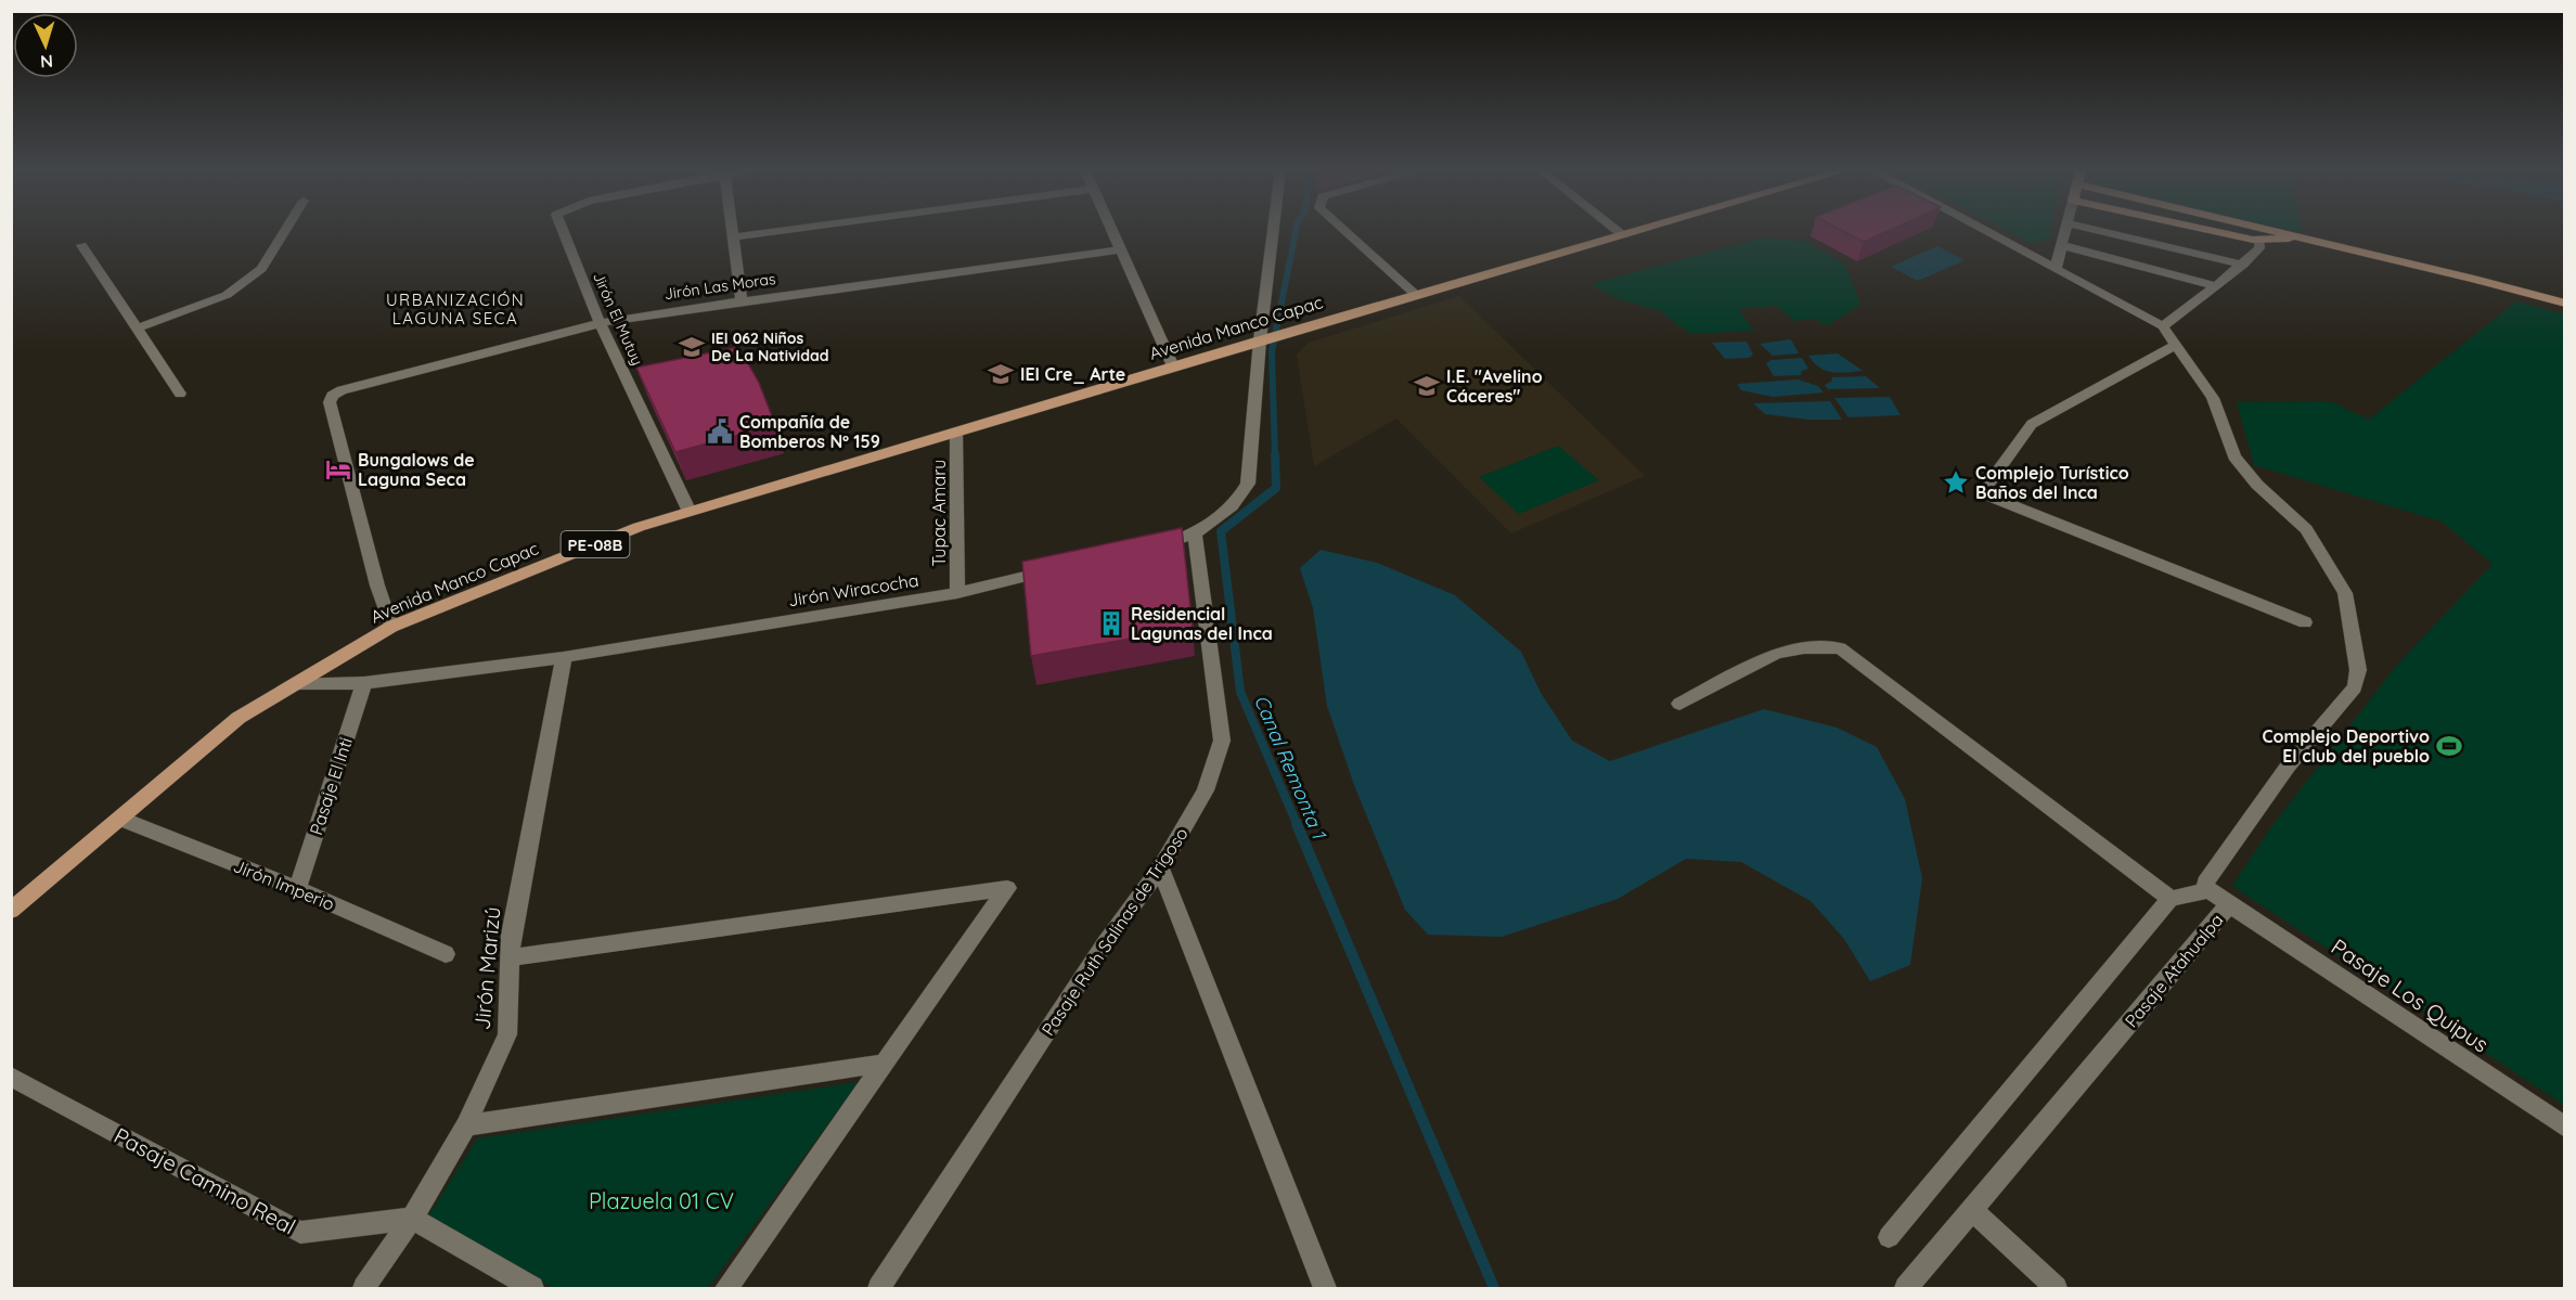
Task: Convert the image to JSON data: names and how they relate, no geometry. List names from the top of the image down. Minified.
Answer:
{"streets":{"main road":["Avenida Manco Capac","PE-08B"],"street":["Jirón Las Moras","Jirón El Mutuy","Tupac Amaru","Jirón Wiracocha","Pasaje El Inti","Jirón Imperio","Pasaje Ruth Salinas de Trigoso","Jirón Marizú","Pasaje Atahualpa","Pasaje Los Quipus","Pasaje Camino Real"]},"crossings":[["Jirón Las Moras","Jirón El Mutuy"],["Jirón Las Moras","Avenida Manco Capac"],["Jirón El Mutuy","Avenida Manco Capac"],["Avenida Manco Capac","Tupac Amaru"],["Avenida Manco Capac","Jirón Wiracocha"],["Avenida Manco Capac","Jirón Imperio"],["Tupac Amaru","Jirón Wiracocha"],["Jirón Wiracocha","Pasaje El Inti"],["Jirón Wiracocha","Jirón Marizú"],["Pasaje El Inti","Jirón Imperio"],["Jirón Marizú","Pasaje Camino Real"],["Pasaje Atahualpa","Pasaje Los Quipus"]],"districts":["URBANIZACIÓN LAGUNA SECA"],"water":["Canal Remonta 1"],"parks":["Plazuela 01 CV"],"places":{"school or university":["IEI 062 Niños De La Natividad","IEI Cre_ Arte","I.E. \"Avelino Cáceres\""],"public building":["Compañía de Bomberos Nº 159"],"hotel":["Bungalows de Laguna Seca"],"place":["Complejo Turístico Baños del Inca"],"building":["Residencial Lagunas del Inca"],"sports":["Complejo Deportivo El club del pueblo"]},"north":"bottom"}
